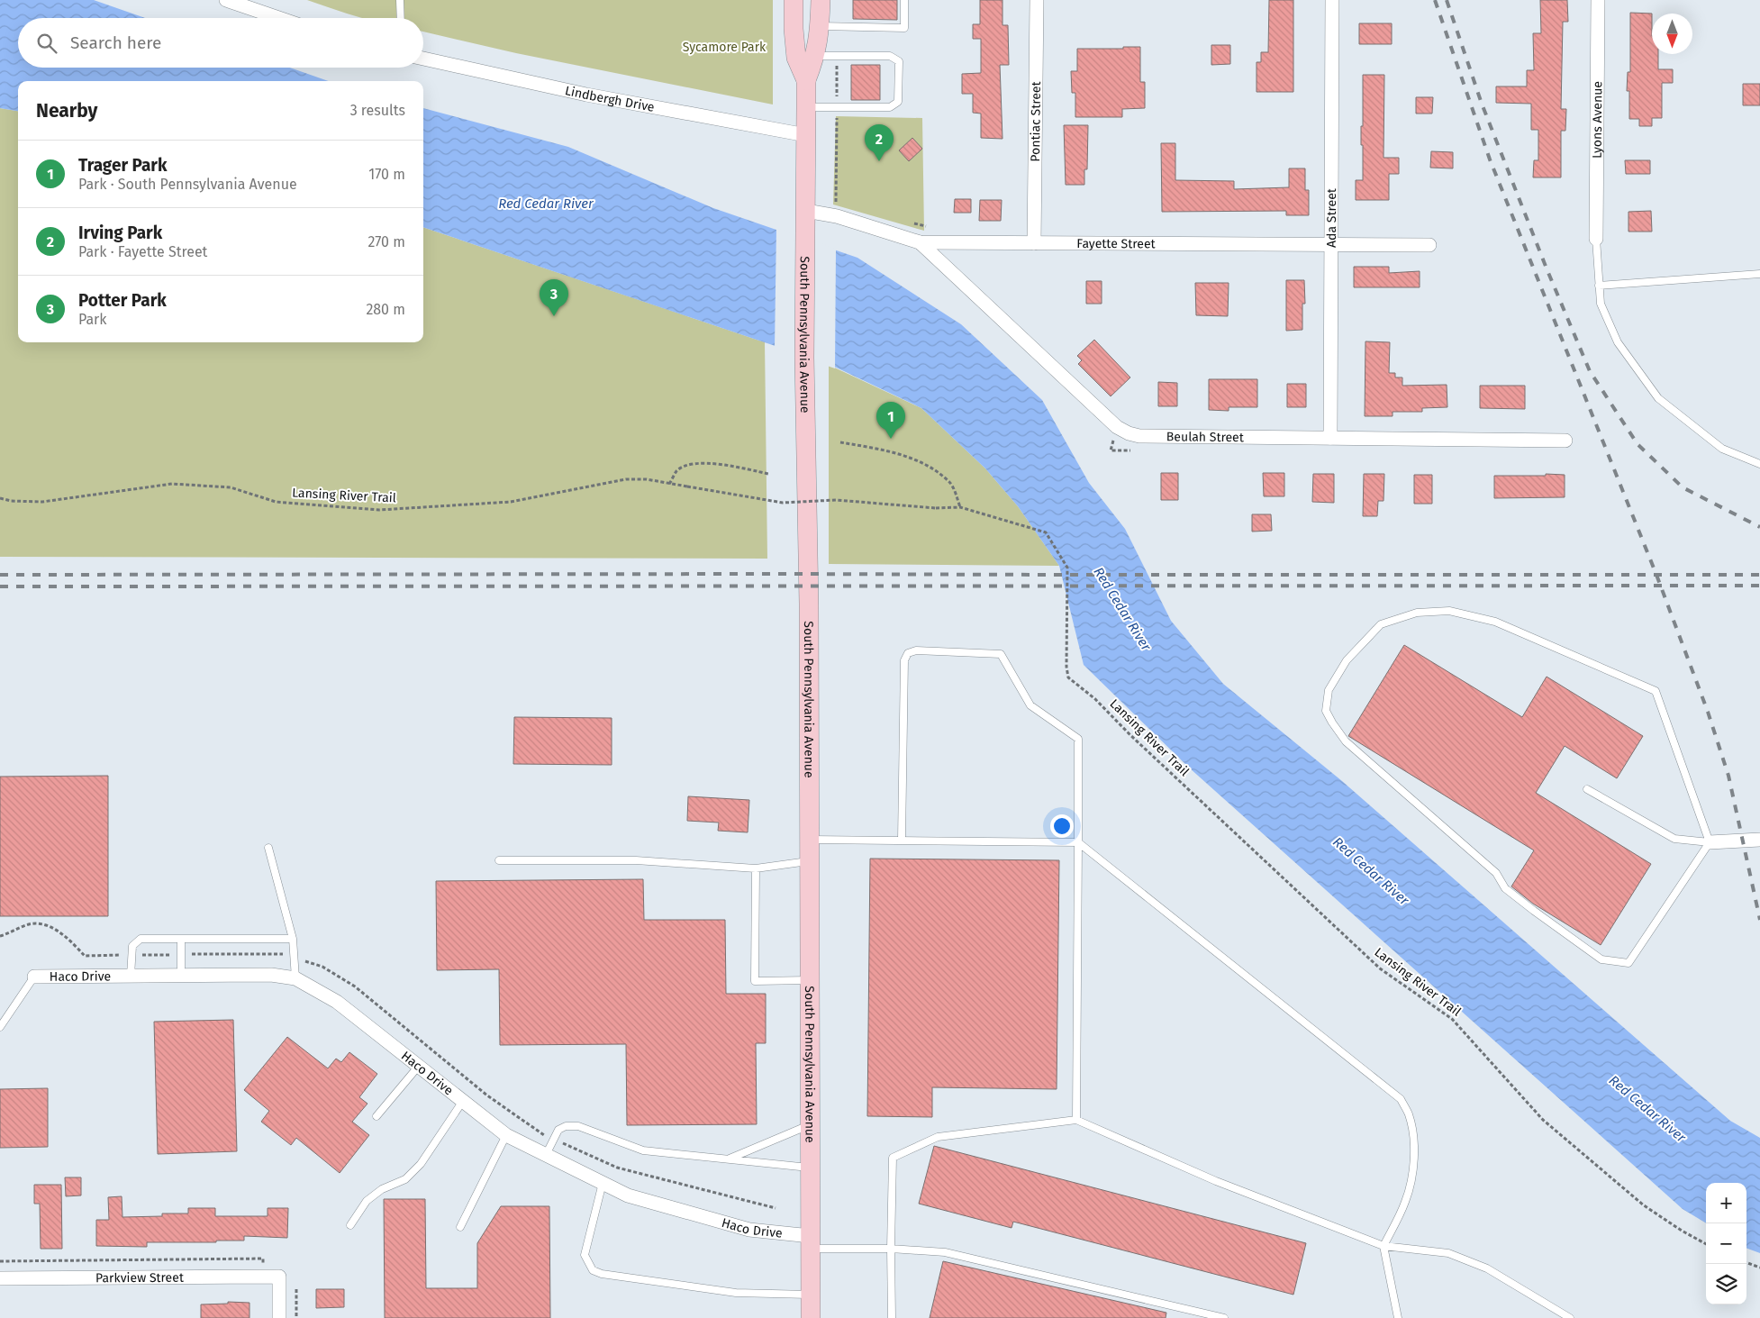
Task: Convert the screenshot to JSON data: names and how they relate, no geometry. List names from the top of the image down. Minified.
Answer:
{"streets":{"main road":["South Pennsylvania Avenue"],"street":["Lindbergh Drive","Lyons Avenue","Pontiac Street","Ada Street","Fayette Street","Beulah Street","Haco Drive","Parkview Street"],"path":["Lansing River Trail"]},"crossings":[["Lindbergh Drive","South Pennsylvania Avenue"],["Pontiac Street","Fayette Street"],["Ada Street","Fayette Street"],["Ada Street","Beulah Street"],["Fayette Street","South Pennsylvania Avenue"],["Fayette Street","Beulah Street"],["South Pennsylvania Avenue","Haco Drive"]],"water":["Red Cedar River"],"parks":["Sycamore Park"],"north":"bottom","page":{"search":"Search here","heading":["Nearby","3 results"],"pins":["2","3","1"],"list":[{"mark":"1","name":"Trager Park","note":"Park · South Pennsylvania Avenue","value":"170 m"},{"mark":"2","name":"Irving Park","note":"Park · Fayette Street","value":"270 m"},{"mark":"3","name":"Potter Park","note":"Park","value":"280 m"}],"map_buttons":["+","−"]}}
